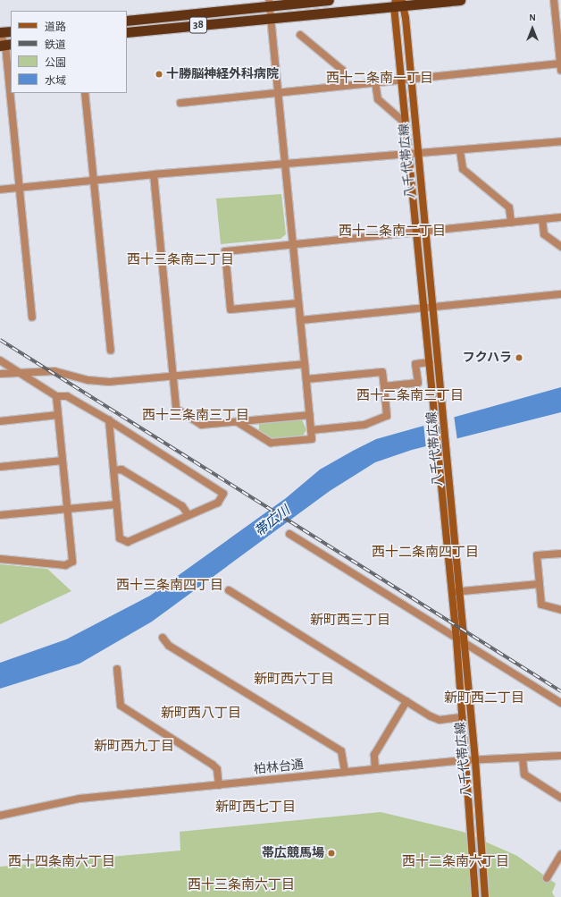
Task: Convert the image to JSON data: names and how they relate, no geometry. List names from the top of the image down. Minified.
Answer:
{"streets":{"highway":["38"],"main road":["八千代帯広線"],"street":["柏林台通"]},"crossings":[["38","八千代帯広線"],["八千代帯広線","柏林台通"]],"districts":["西十二条南一丁目","西十二条南二丁目","西十三条南二丁目","西十二条南三丁目","西十三条南三丁目","西十二条南四丁目","西十三条南四丁目","新町西三丁目","新町西六丁目","新町西二丁目","新町西八丁目","新町西九丁目","新町西七丁目","西十四条南六丁目","西十二条南六丁目","西十三条南六丁目"],"water":["帯広川"],"places":["十勝脳神経外科病院","フクハラ","帯広競馬場"],"legend":["道路","鉄道","公園","水域"],"north":"top"}
